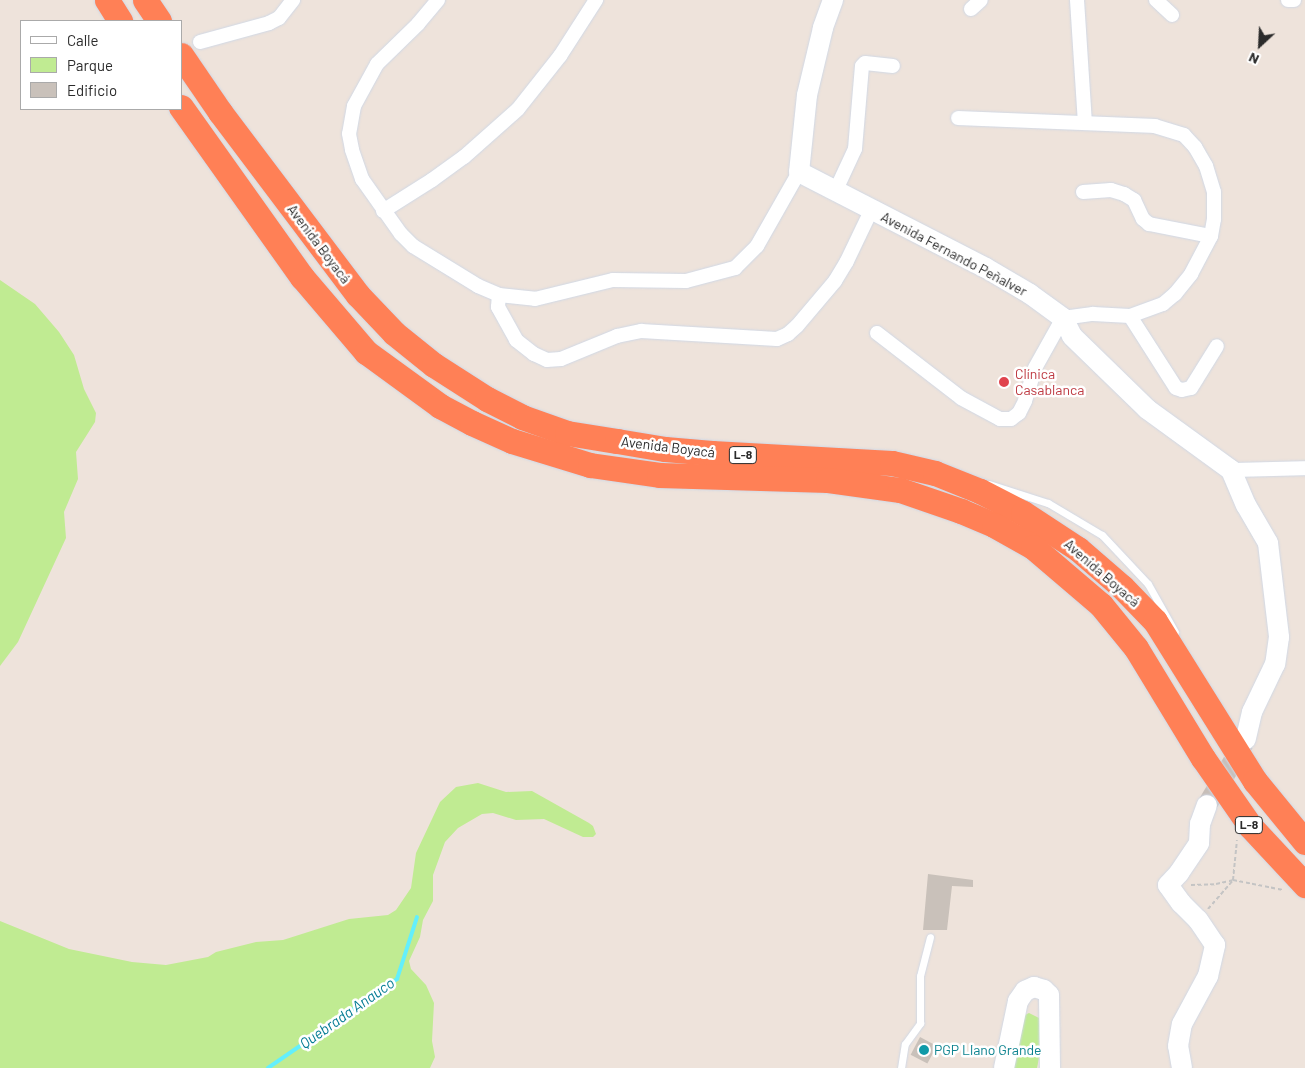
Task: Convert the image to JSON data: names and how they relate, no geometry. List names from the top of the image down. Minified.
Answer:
{"streets":{"highway":["Avenida Boyacá","L-8"],"main road":["Avenida Fernando Peñalver"]},"water":["Quebrada Anauco"],"places":["Clínica Casablanca","PGP Llano Grande"],"legend":["Calle","Parque","Edificio"],"north":"bottom left"}
